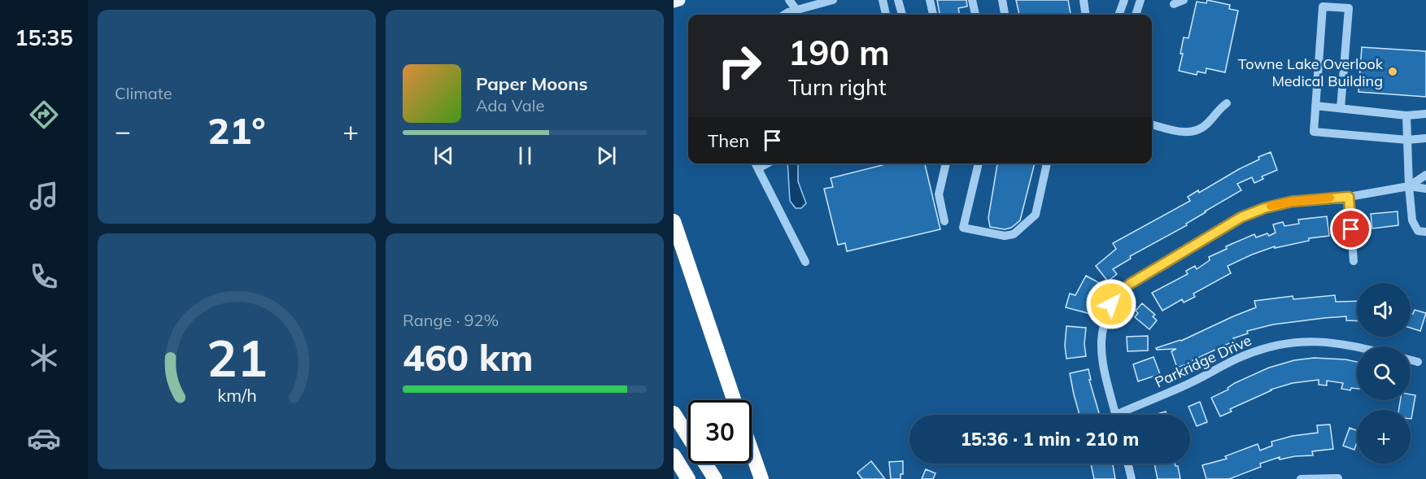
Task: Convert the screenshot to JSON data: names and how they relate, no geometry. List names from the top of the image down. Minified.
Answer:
{"streets":{"street":["Parkridge Drive"]},"places":["Towne Lake Overlook Medical Building"],"page":{"tabs":"15:35","tile":["Climate",["Range · 92%","460 km"]],"turn":["190 m","Turn right"],"song":["Paper Moons","Ada Vale"],"heat":["−","21°","+"],"then":"Then","map_buttons":"+","limit":"30","trip":"15:36 · 1 min · 210 m","gauge":["21","km/h"]}}
